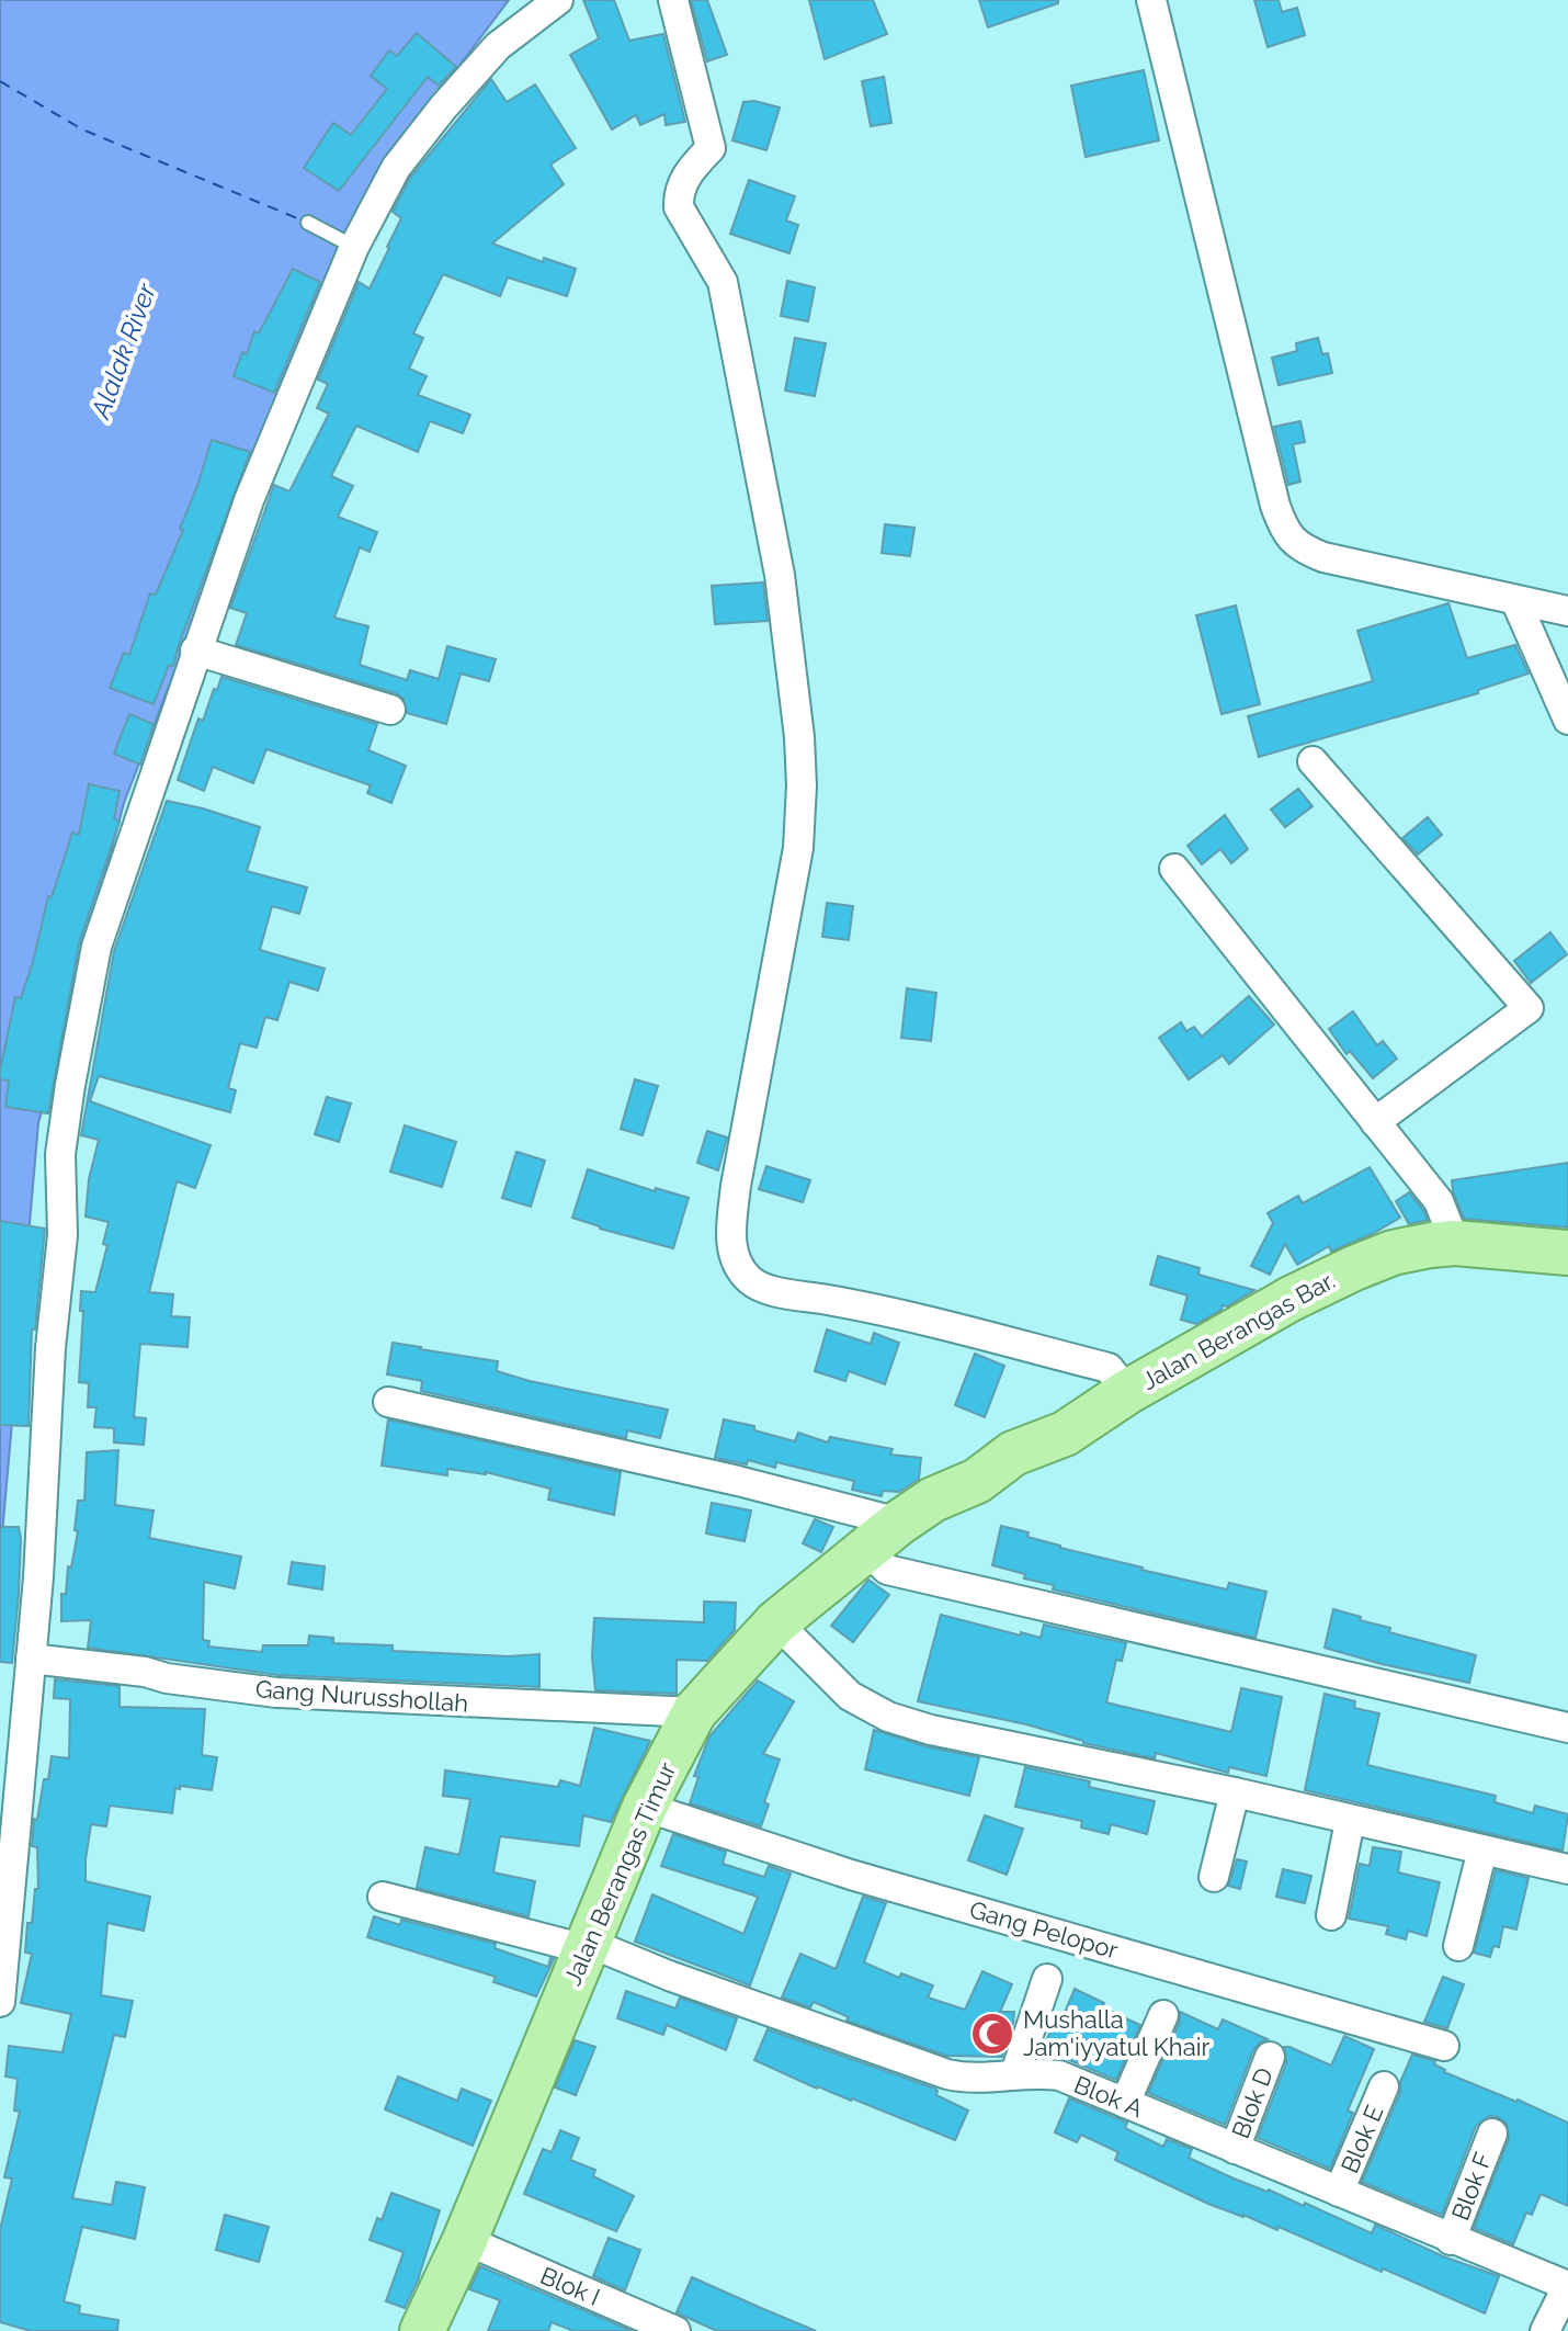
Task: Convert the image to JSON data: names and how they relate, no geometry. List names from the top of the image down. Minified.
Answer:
{"streets":{"main road":["Jalan Berangas Bar.","Jalan Berangas Timur"],"street":["Gang Nurusshollah","Gang Pelopor","Blok A","Blok D","Blok E","Blok F","Blok I"]},"crossings":[["Jalan Berangas Bar.","Jalan Berangas Timur"],["Gang Nurusshollah","Jalan Berangas Timur"],["Jalan Berangas Timur","Gang Pelopor"],["Jalan Berangas Timur","Blok A"],["Jalan Berangas Timur","Blok I"],["Blok A","Blok D"],["Blok A","Blok E"],["Blok A","Blok F"]],"water":["Alalak River"],"places":{"mosque":["Mushalla Jam'iyyatul Khair"]}}
